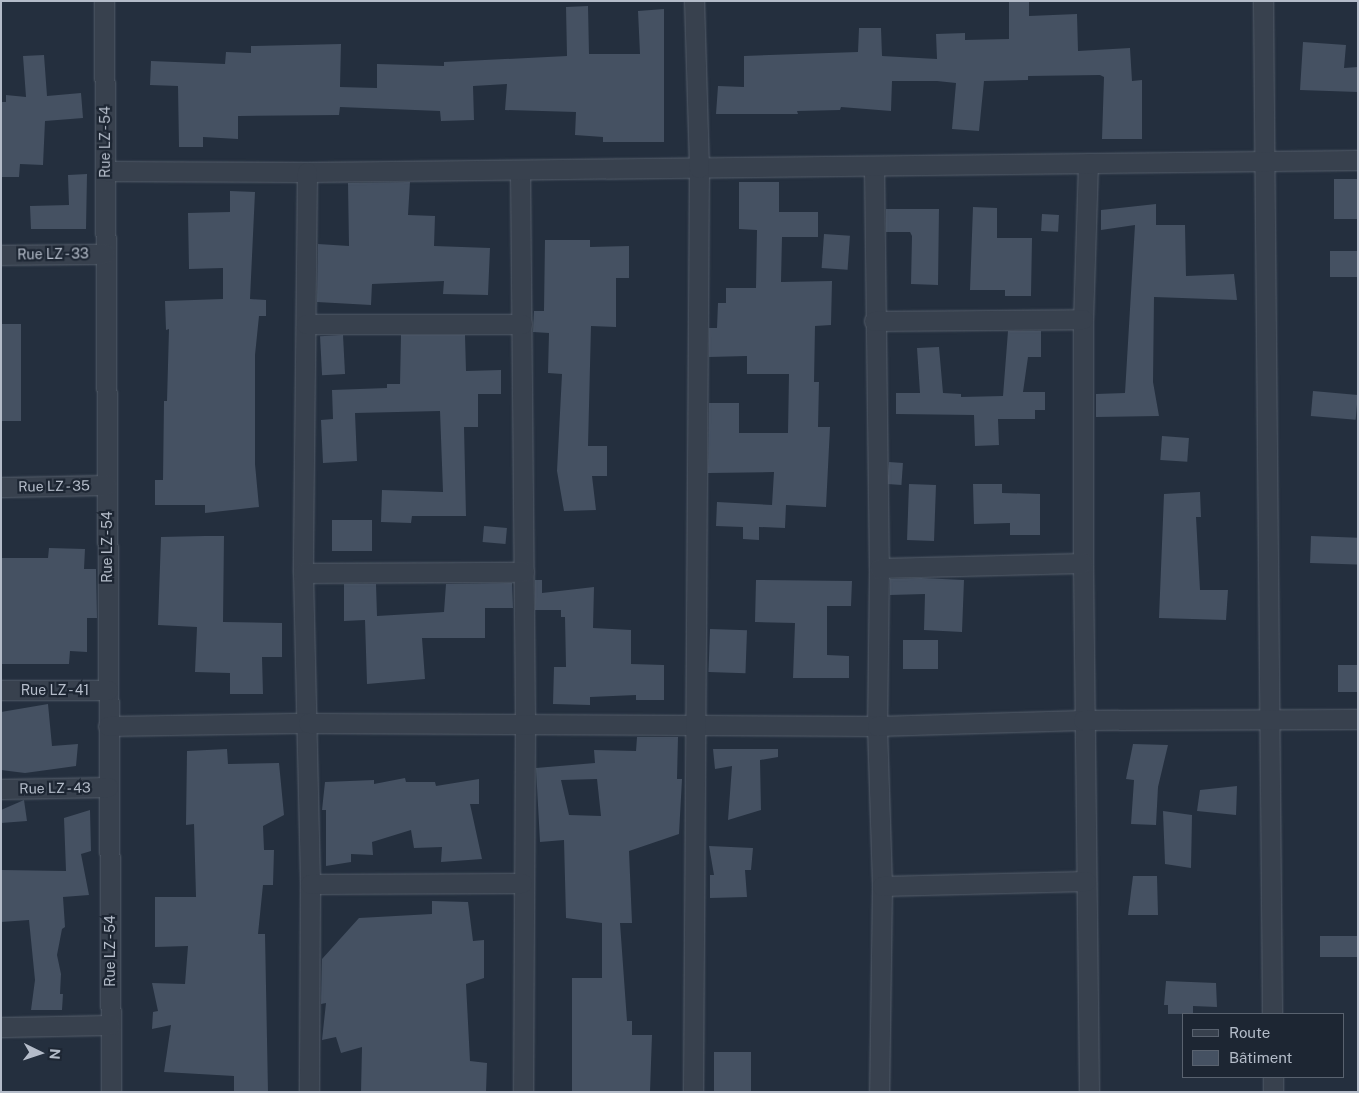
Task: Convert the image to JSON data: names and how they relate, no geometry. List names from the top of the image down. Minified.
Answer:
{"streets":{"street":["Rue LZ - 54","Rue LZ - 33","Rue LZ - 35","Rue LZ - 41","Rue LZ - 43"]},"crossings":[["Rue LZ - 54","Rue LZ - 33"],["Rue LZ - 54","Rue LZ - 35"],["Rue LZ - 54","Rue LZ - 41"],["Rue LZ - 54","Rue LZ - 43"]],"legend":["Route","Bâtiment"],"north":"right"}
